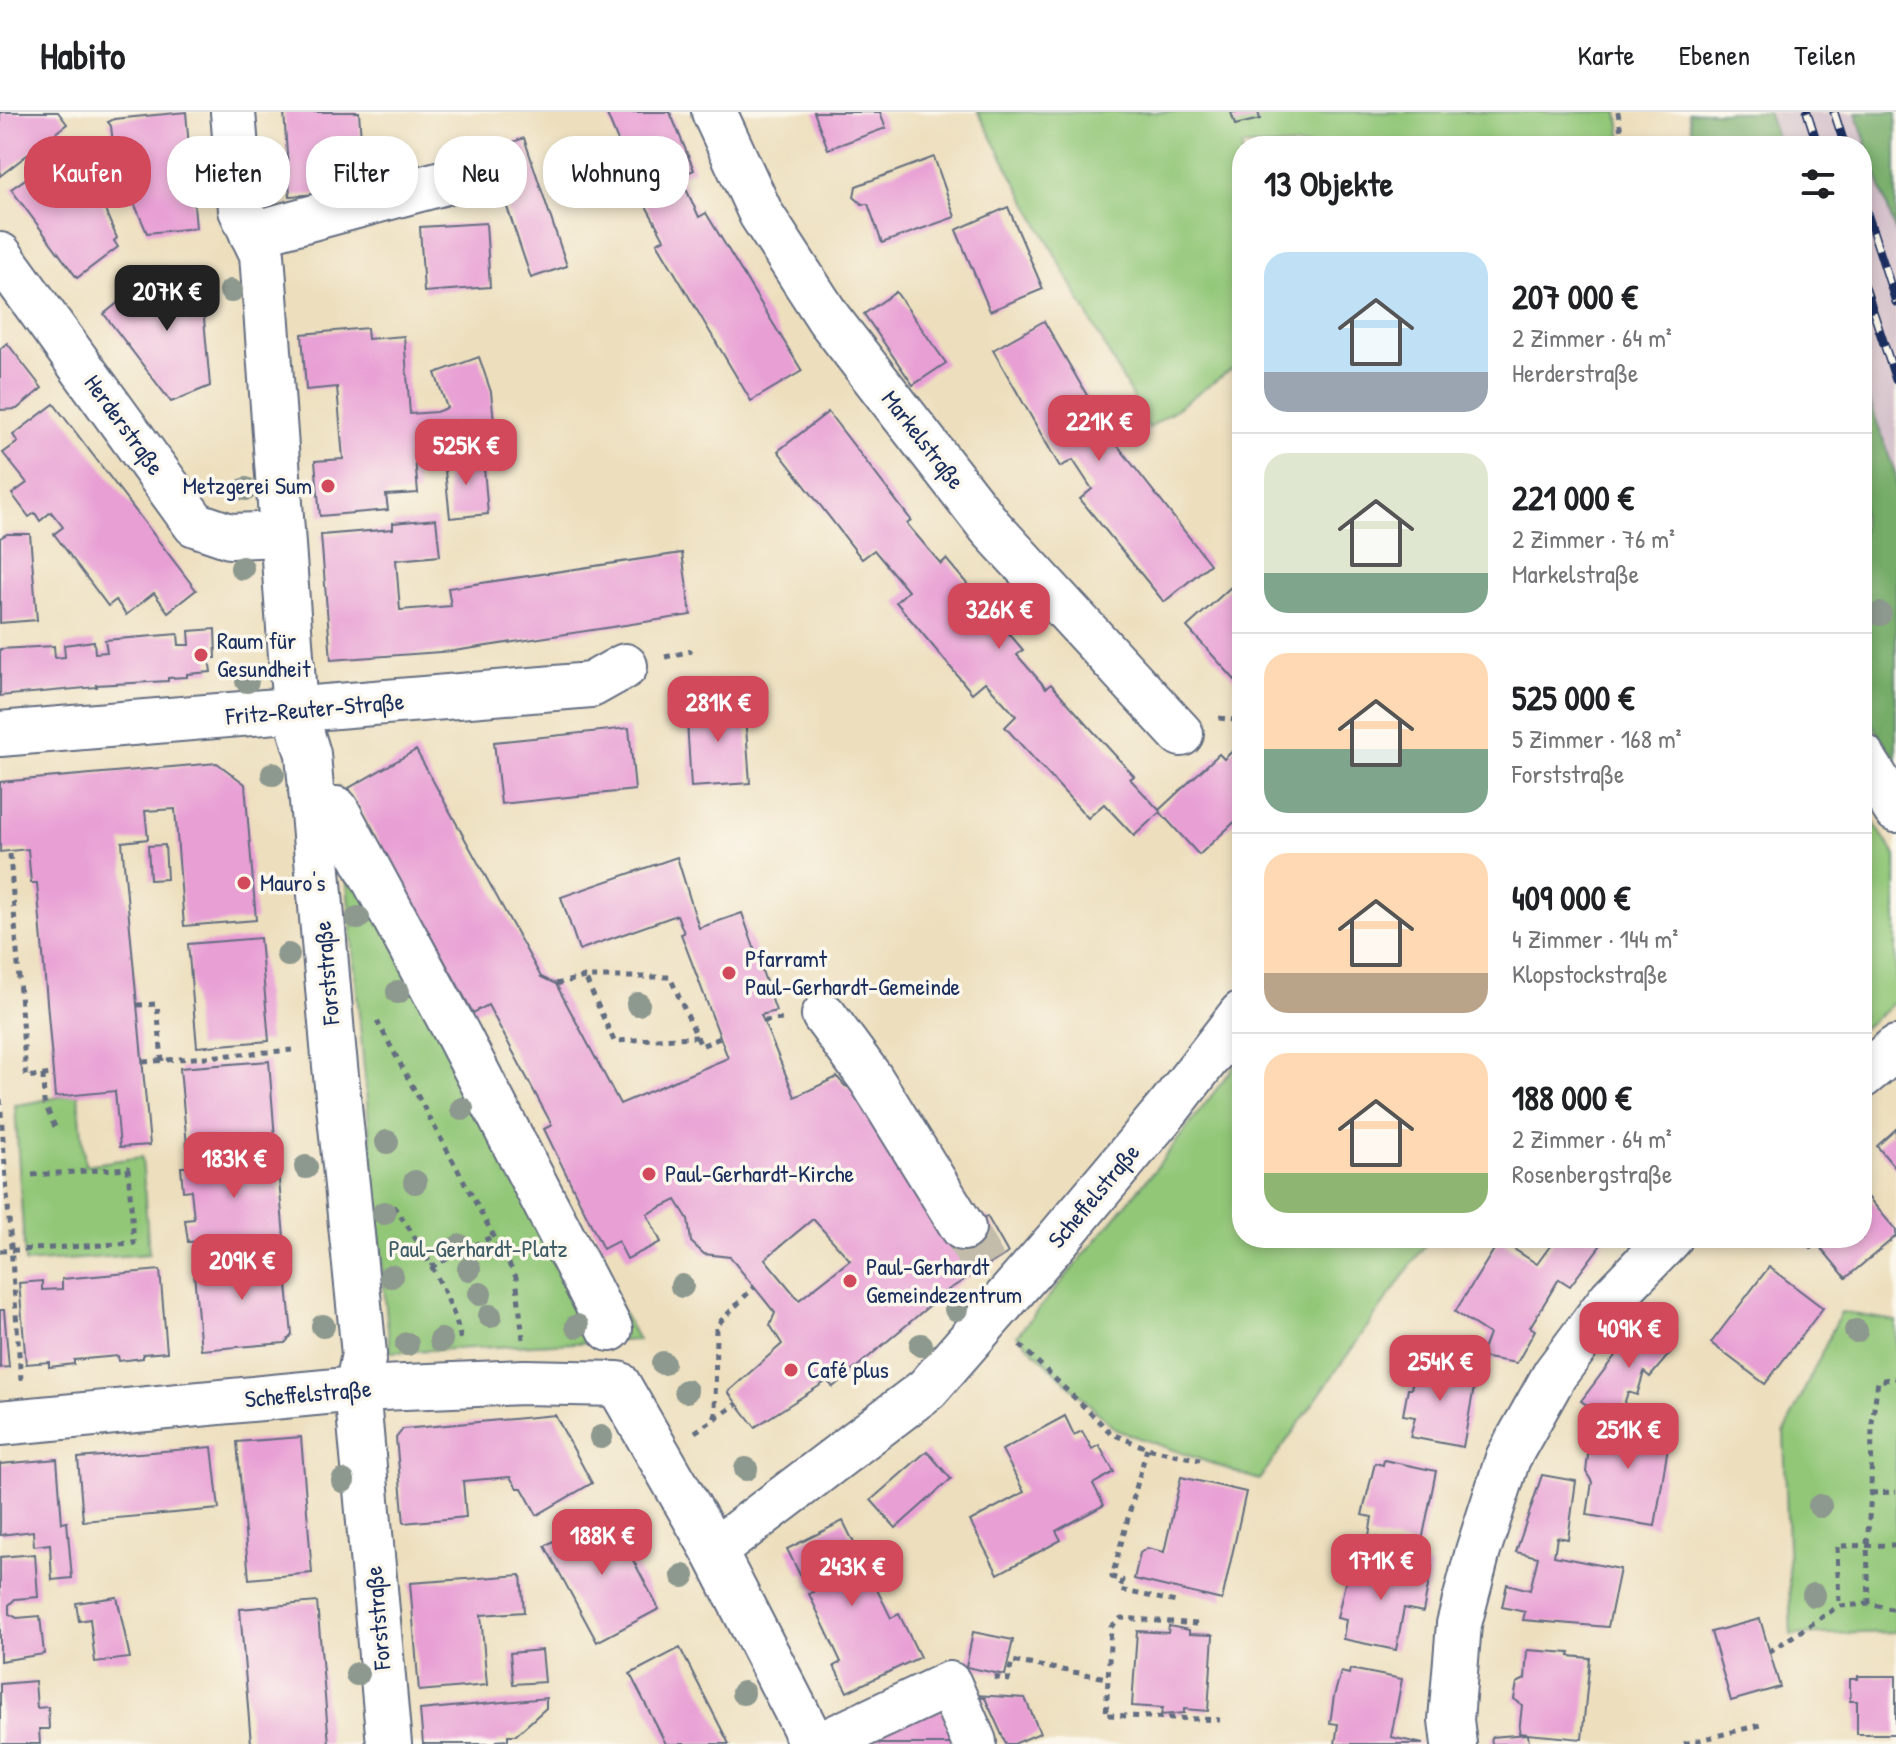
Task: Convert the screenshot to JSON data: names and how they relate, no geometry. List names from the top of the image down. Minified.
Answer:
{"streets":{"street":["Herderstraße","Markelstraße","Fritz-Reuter-Straße","Forststraße","Scheffelstraße"]},"crossings":[["Herderstraße","Forststraße"],["Fritz-Reuter-Straße","Forststraße"],["Forststraße","Scheffelstraße"]],"parks":["Paul-Gerhardt-Platz"],"places":["Metzgerei Sum","Raum für Gesundheit","Mauro's","Pfarramt Paul-Gerhardt-Gemeinde","Paul-Gerhardt-Kirche","Paul-Gerhardt Gemeindezentrum","Café plus"],"page":{"header":"Habito","nav":["Karte","Ebenen","Teilen"],"chip":["Kaufen","Mieten","Filter","Neu","Wohnung"],"heading":"13 Objekte","list":[{"name":"207 000 €","note":"2 Zimmer · 64 m² · Herderstraße"},{"name":"221 000 €","note":"2 Zimmer · 76 m² · Markelstraße"},{"name":"525 000 €","note":"5 Zimmer · 168 m² · Forststraße"},{"name":"409 000 €","note":"4 Zimmer · 144 m² · Klopstockstraße"},{"name":"188 000 €","note":"2 Zimmer · 64 m² · Rosenbergstraße"}],"price":["207K €","221K €","525K €","326K €","281K €","183K €","209K €","409K €","254K €","251K €","188K €","171K €","243K €"]}}
